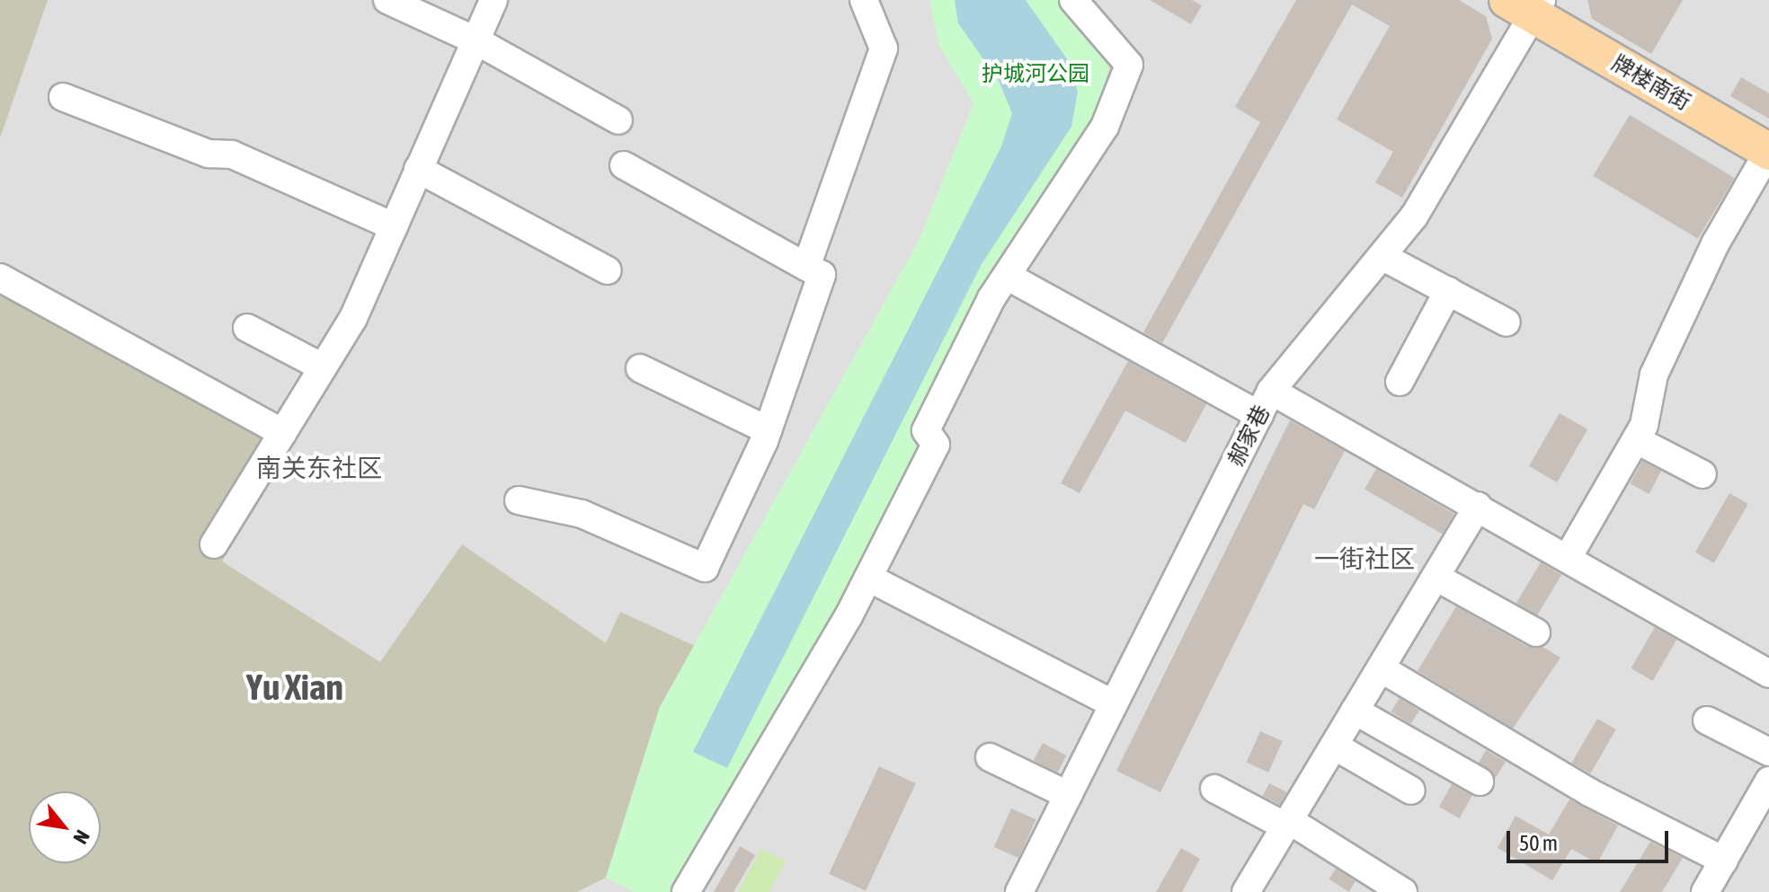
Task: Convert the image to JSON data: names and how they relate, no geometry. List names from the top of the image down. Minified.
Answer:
{"streets":{"main road":["牌楼南街"],"street":["郝家巷"]},"crossings":[["牌楼南街","郝家巷"]],"districts":["南关东社区","一街社区","Yu Xian"],"parks":["护城河公园"],"scale_bar":"50 m","north":"bottom right"}
